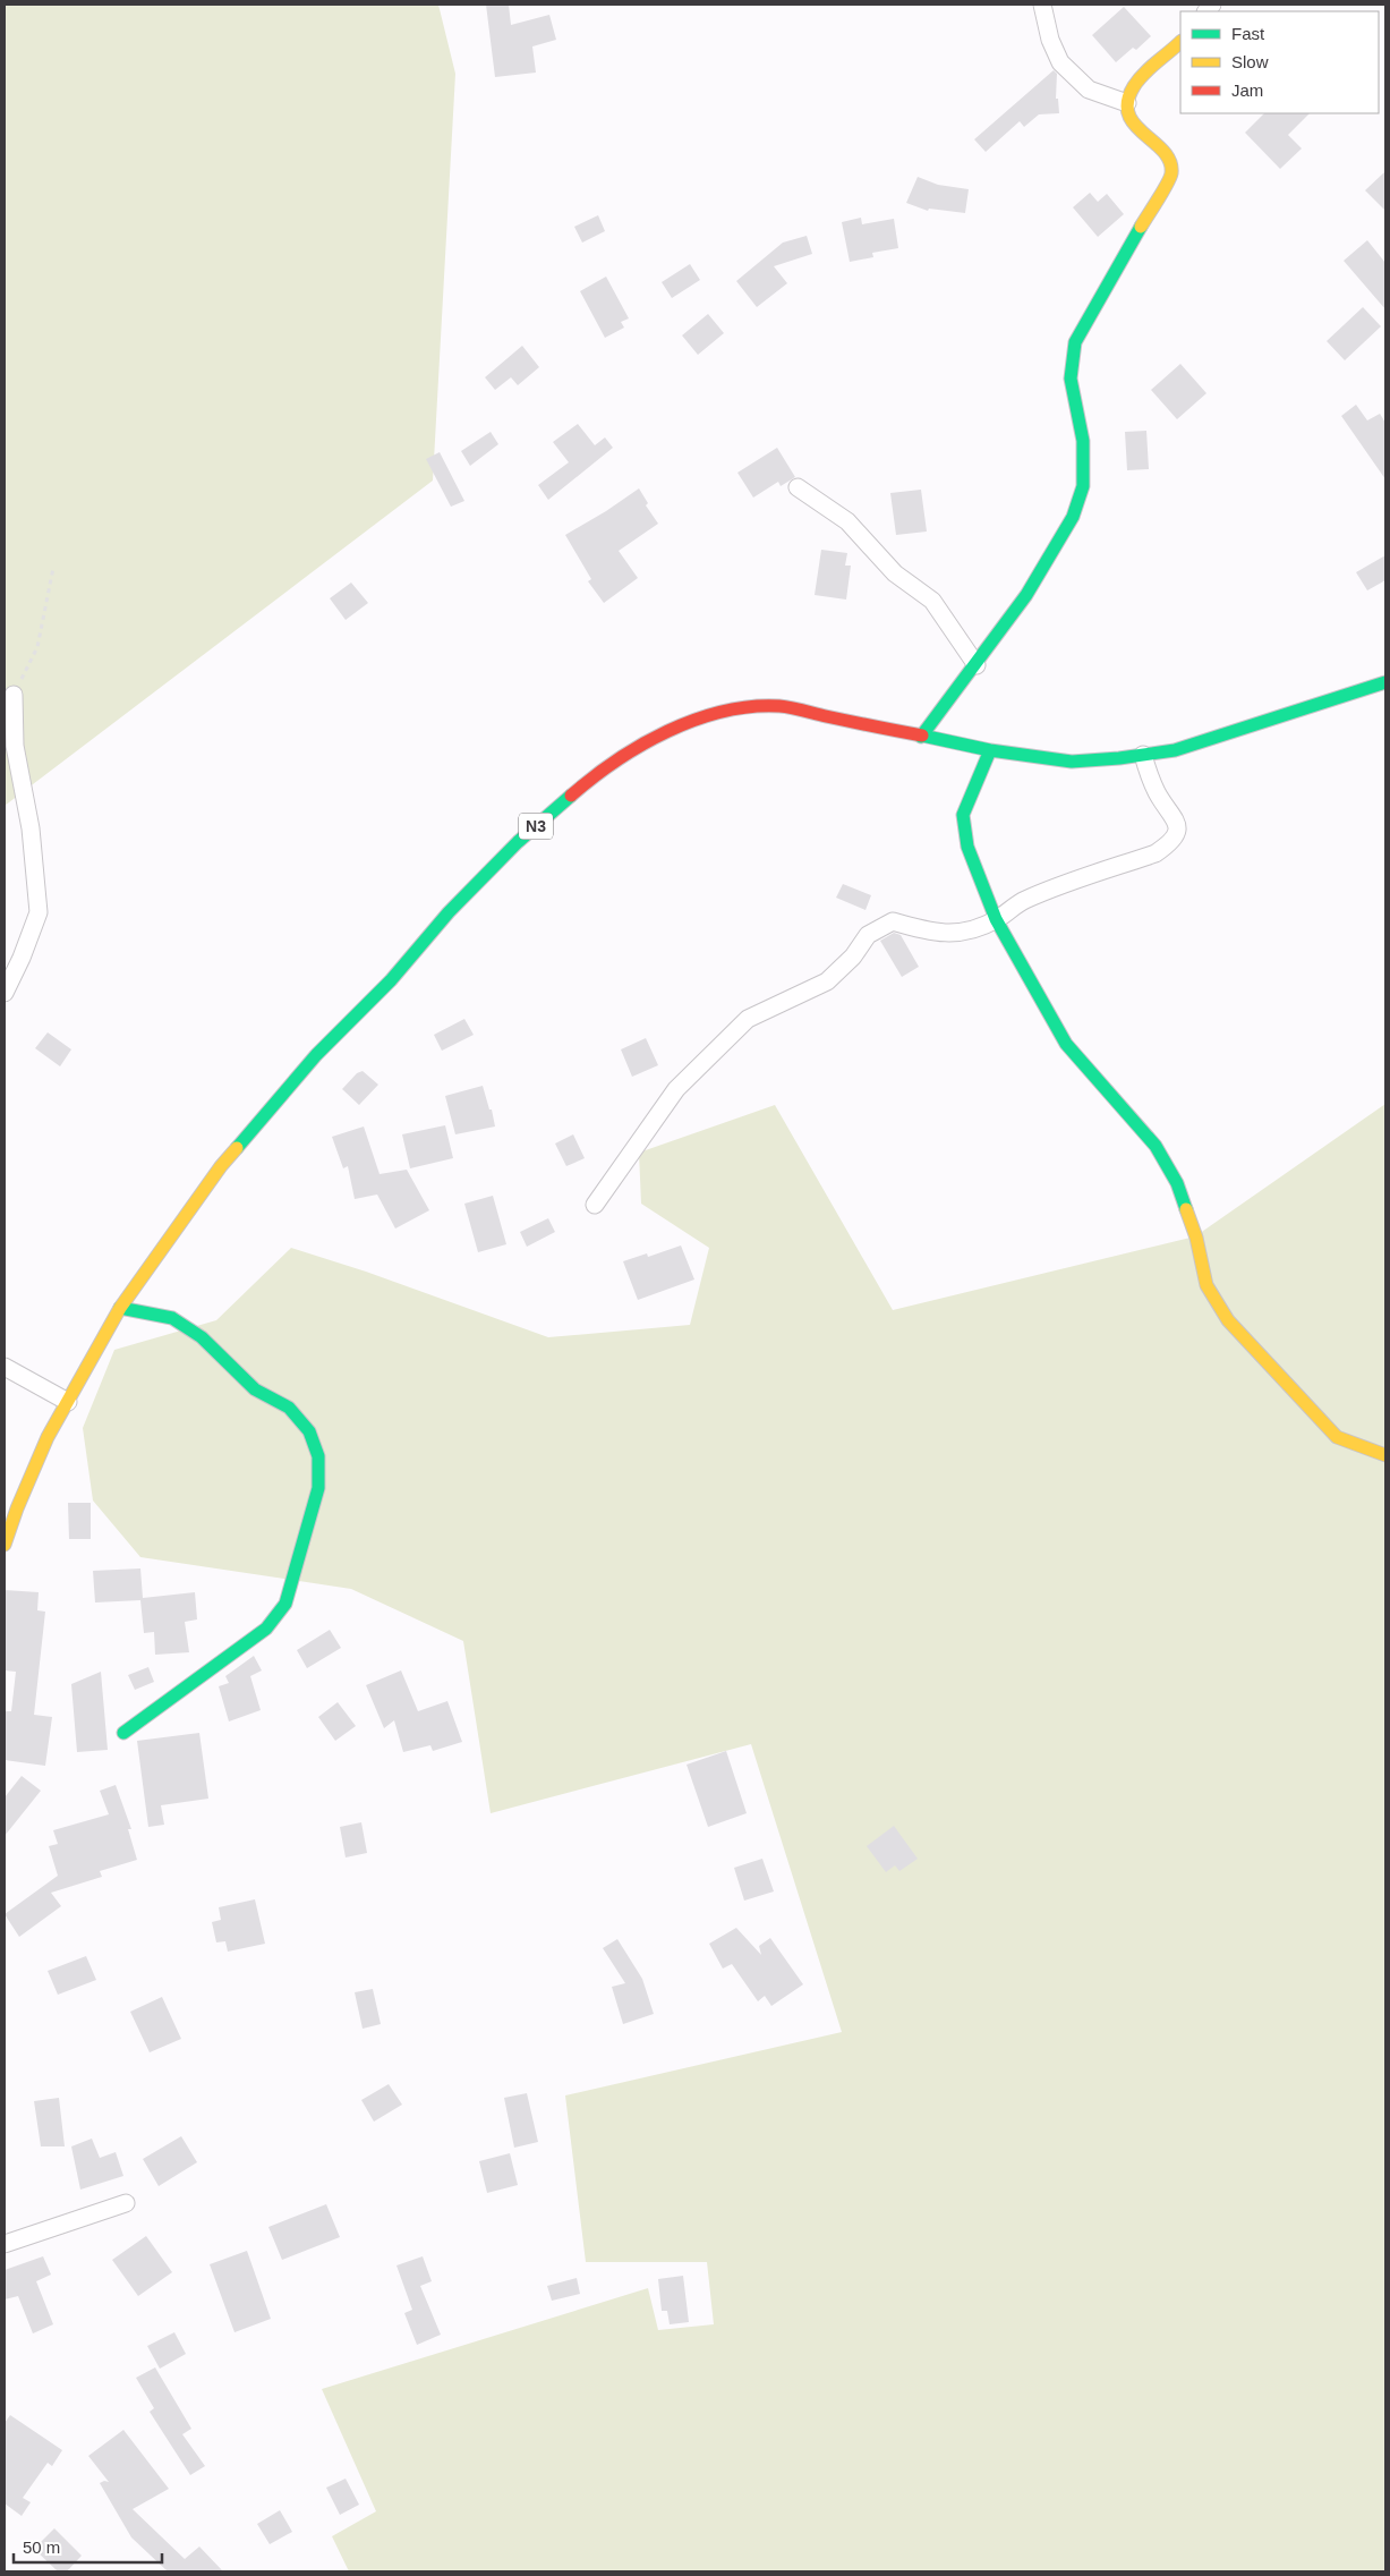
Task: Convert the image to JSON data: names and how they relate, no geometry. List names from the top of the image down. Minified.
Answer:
{"streets":{"street":["N3"]},"legend":["Fast","Slow","Jam"],"scale_bar":"50 m"}
